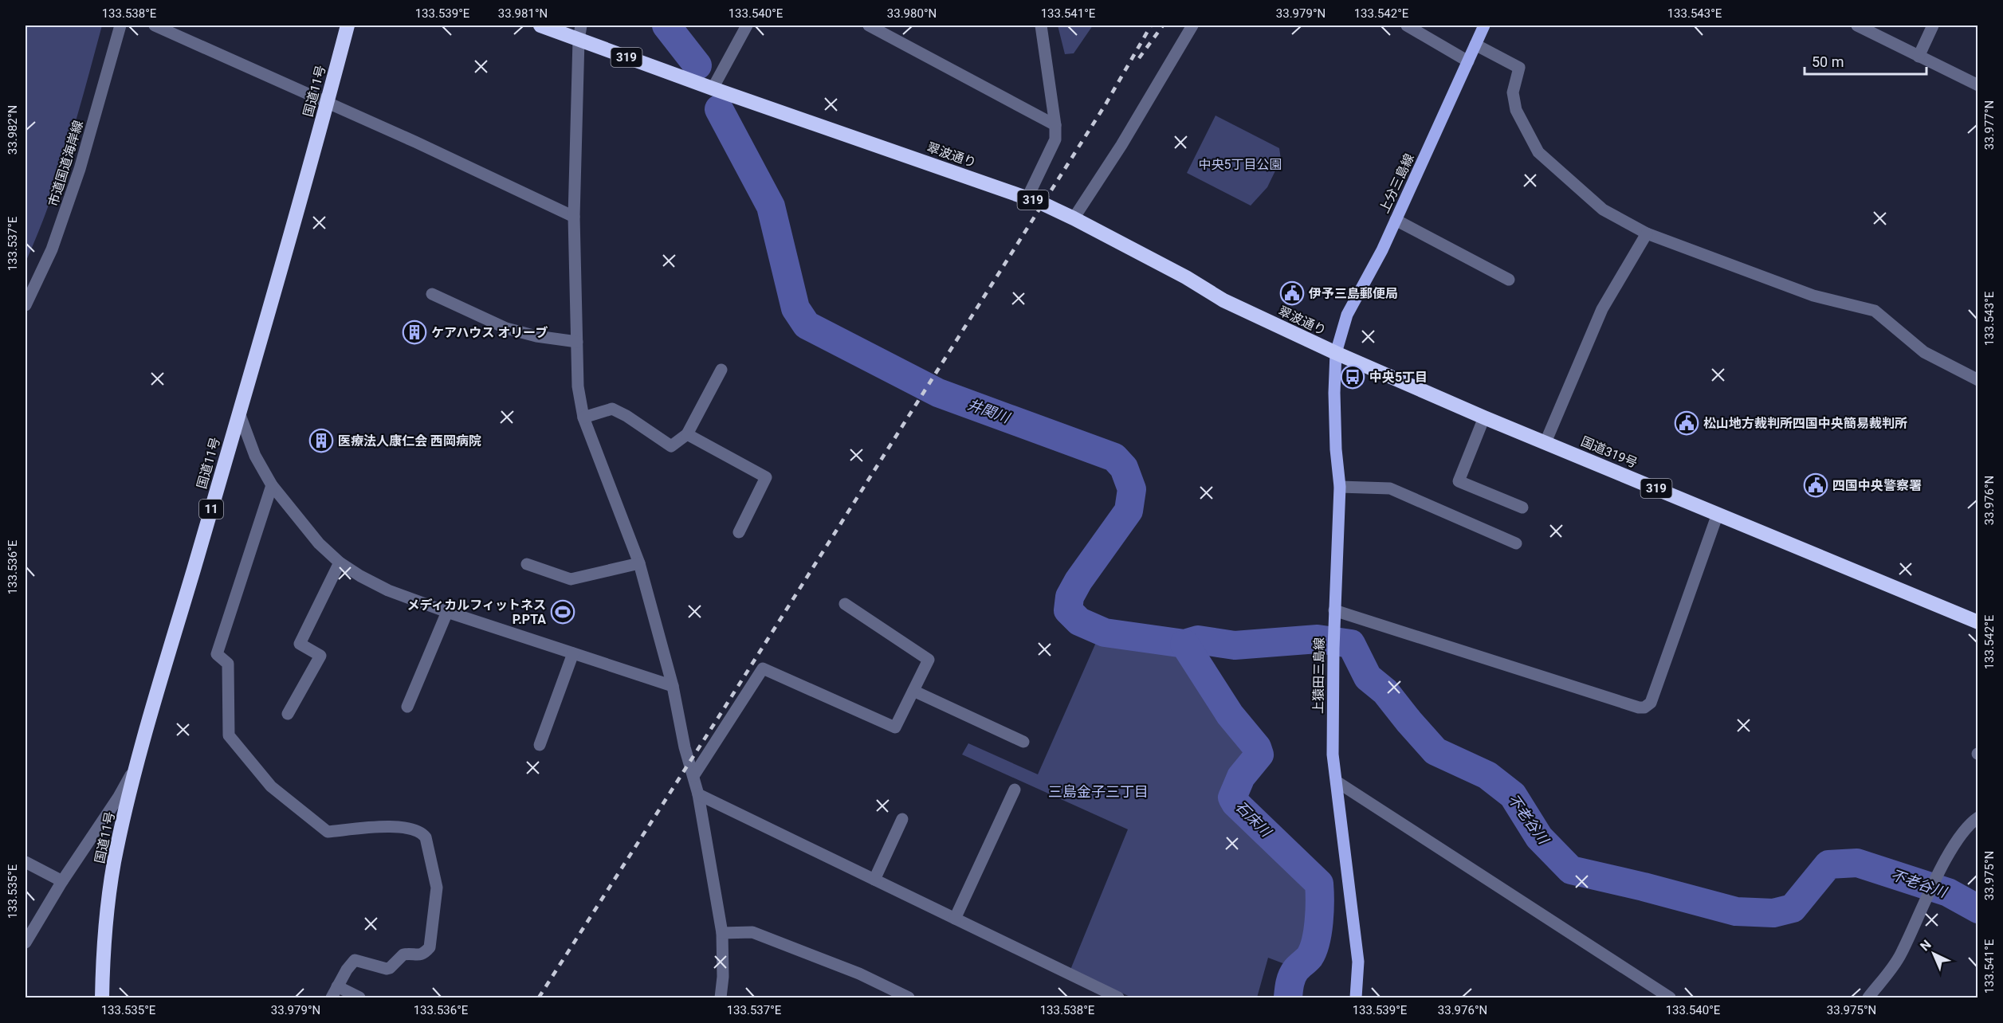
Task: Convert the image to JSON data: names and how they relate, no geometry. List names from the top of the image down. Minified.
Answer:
{"streets":{"highway":["319","国道11号","翠波通り","国道319号","11"],"main road":["上分三島線","上猿田三島線"],"street":["市道国道海岸線"]},"crossings":[["翠波通り","上分三島線"],["翠波通り","国道319号"],["翠波通り","上猿田三島線"],["上分三島線","国道319号"],["上分三島線","上猿田三島線"],["国道319号","上猿田三島線"]],"districts":["三島金子三丁目"],"water":["井関川","石床川","不老谷川"],"parks":["中央5丁目公園"],"places":{"public building":["伊予三島郵便局","松山地方裁判所四国中央簡易裁判所","四国中央警察署"],"building":["ケアハウス オリーブ","医療法人康仁会 西岡病院"],"bus stop":["中央5丁目"],"sports":["メディカルフィットネス P.PTA"]},"scale_bar":"50 m","north":"top left","coordinates":["133.538°E","133.539°E","33.981°N","133.540°E","33.980°N","133.541°E","33.979°N","133.542°E","133.543°E","33.977°N","33.982°N","133.537°E","33.976°N","133.536°E","33.975°N","133.535°E"]}
